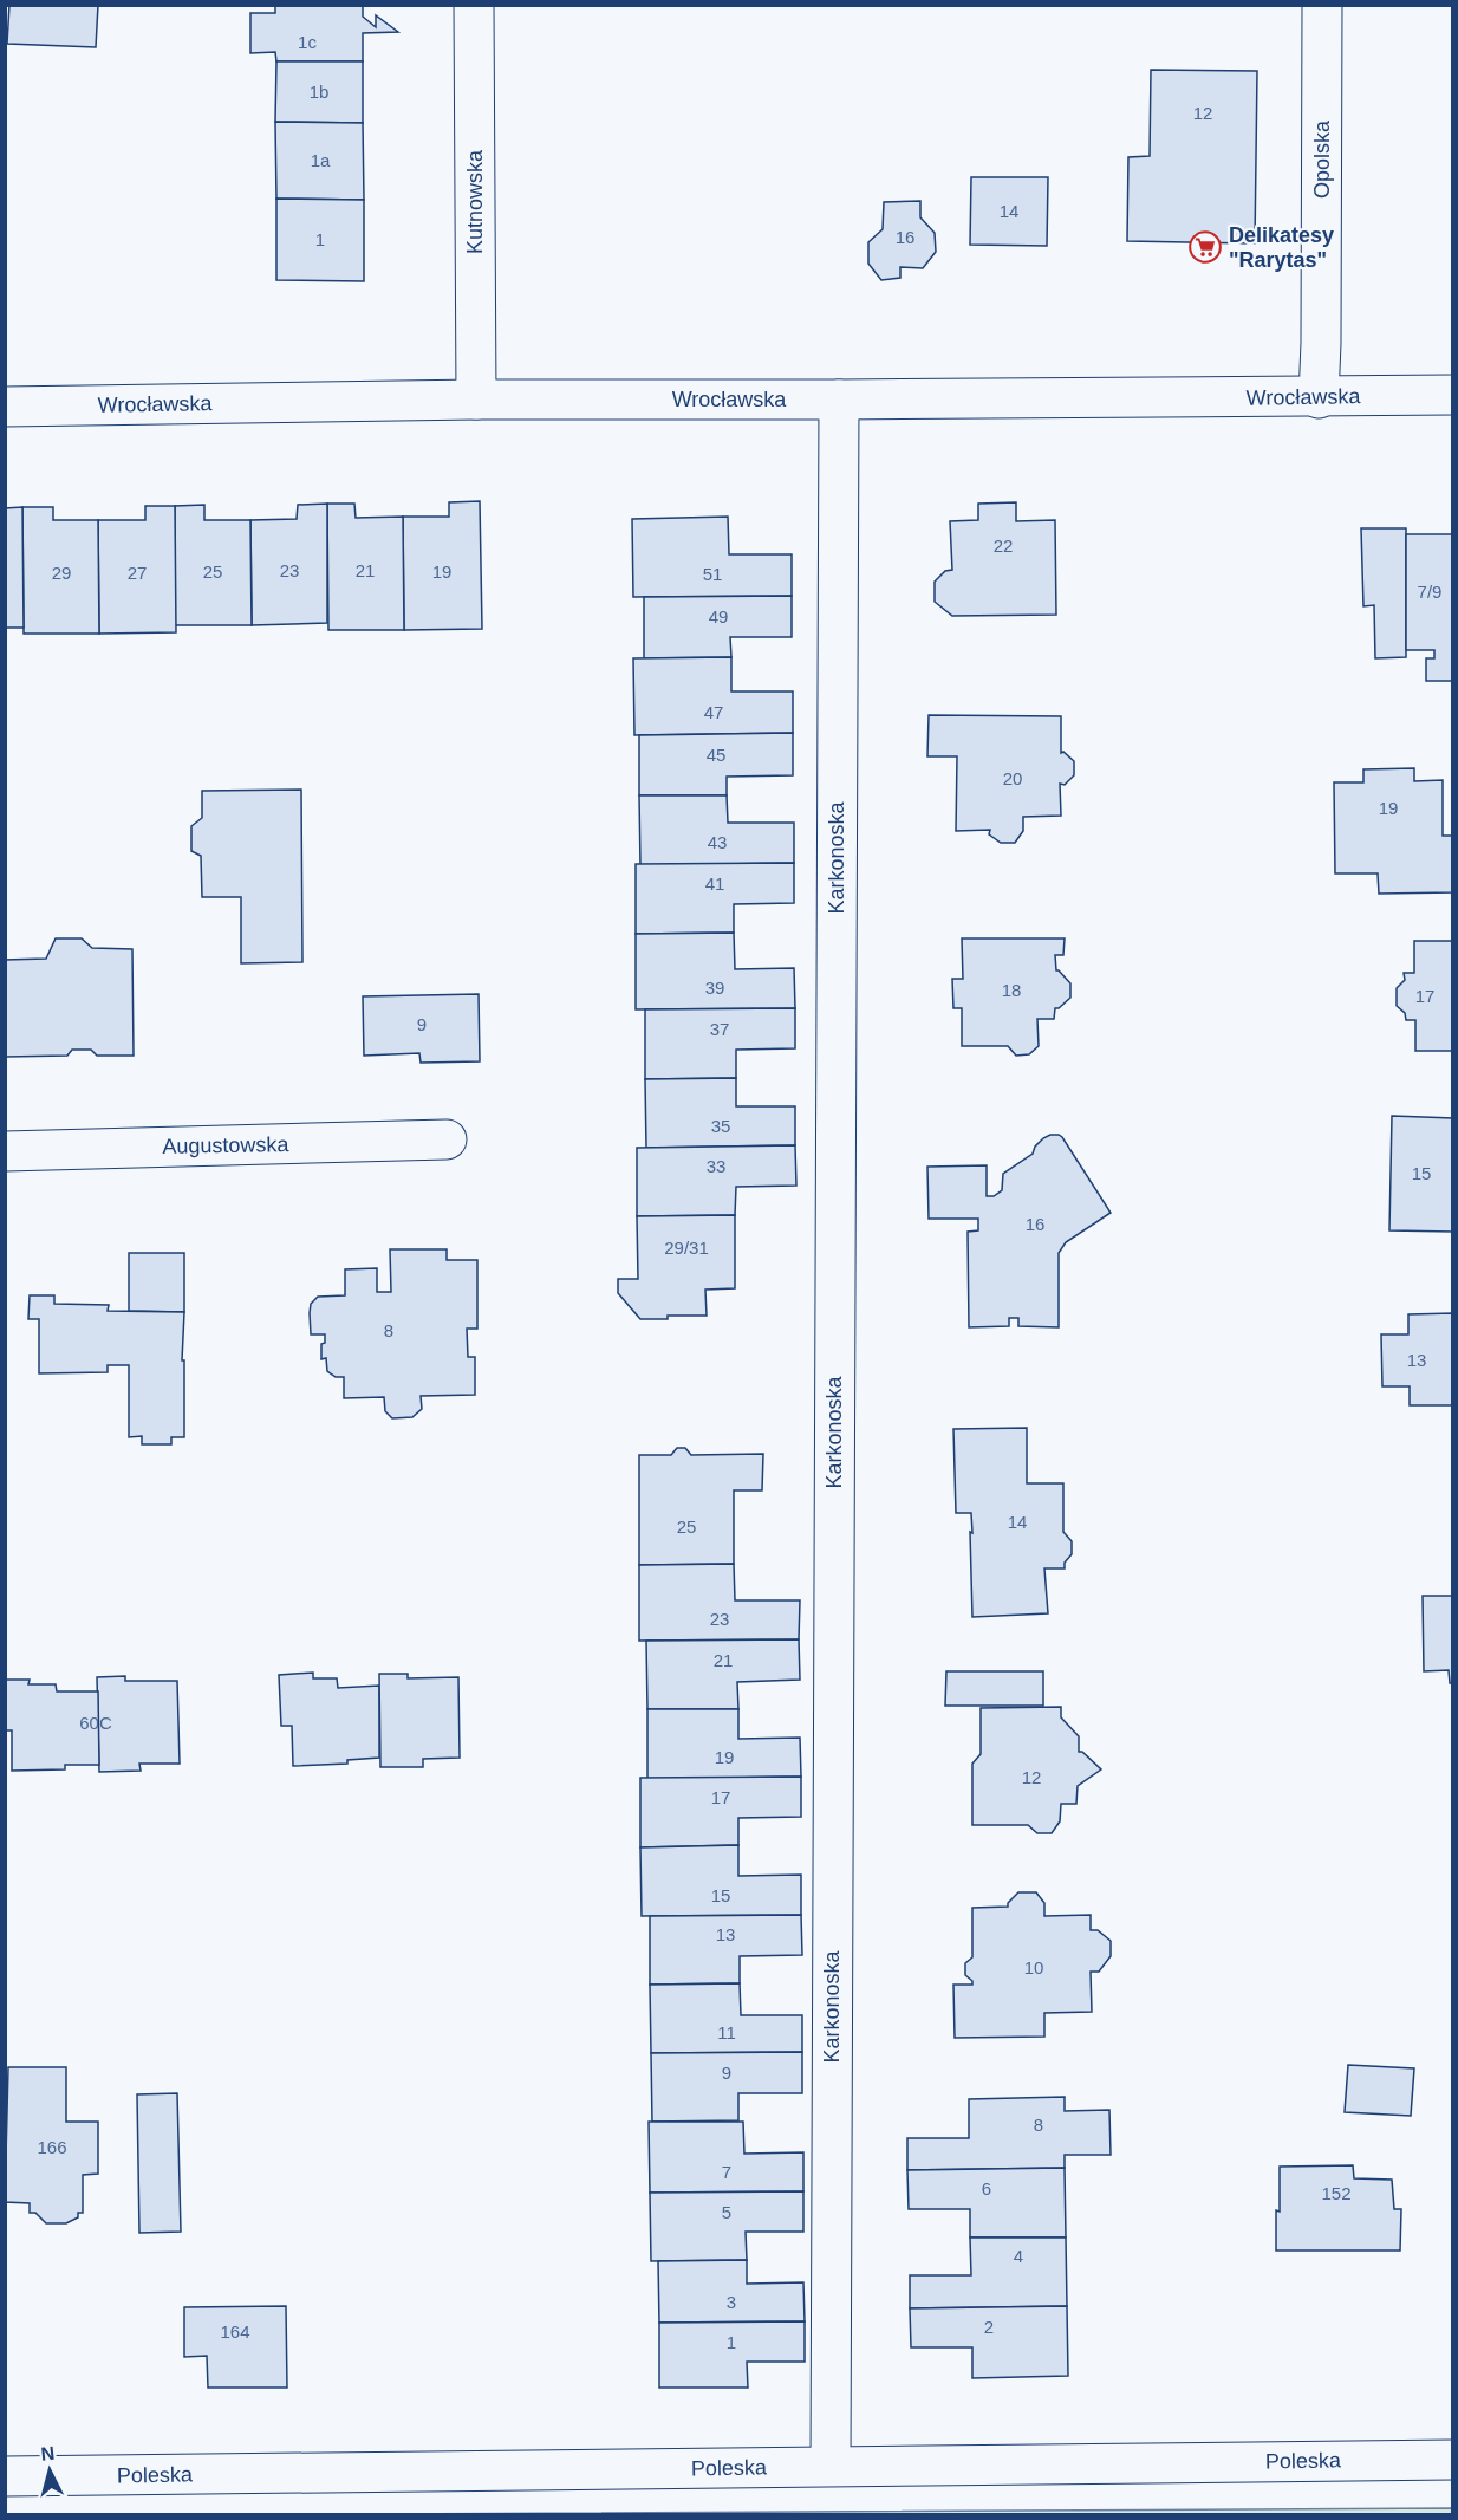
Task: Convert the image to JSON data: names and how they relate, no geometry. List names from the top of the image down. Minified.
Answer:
{"streets":{"street":["Opolska","Kutnowska","Wrocławska","Karkonoska","Augustowska","Poleska"]},"crossings":[["Opolska","Wrocławska"],["Kutnowska","Wrocławska"],["Wrocławska","Karkonoska"],["Karkonoska","Poleska"]],"places":{"supermarket":["Delikatesy \"Rarytas\""]},"house_numbers":["1c","1b","12","1a","14","16","1","22","23","21","25","19","29","27","51","7/9","49","47","45","20","19","43","41","39","18","17","9","37","35","33","15","16","29/31","8","13","14","25","23","21","60C","19","12","17","15","13","10","11","9","8","166","7","6","152","5","4","3","2","164","1"],"north":"top"}
